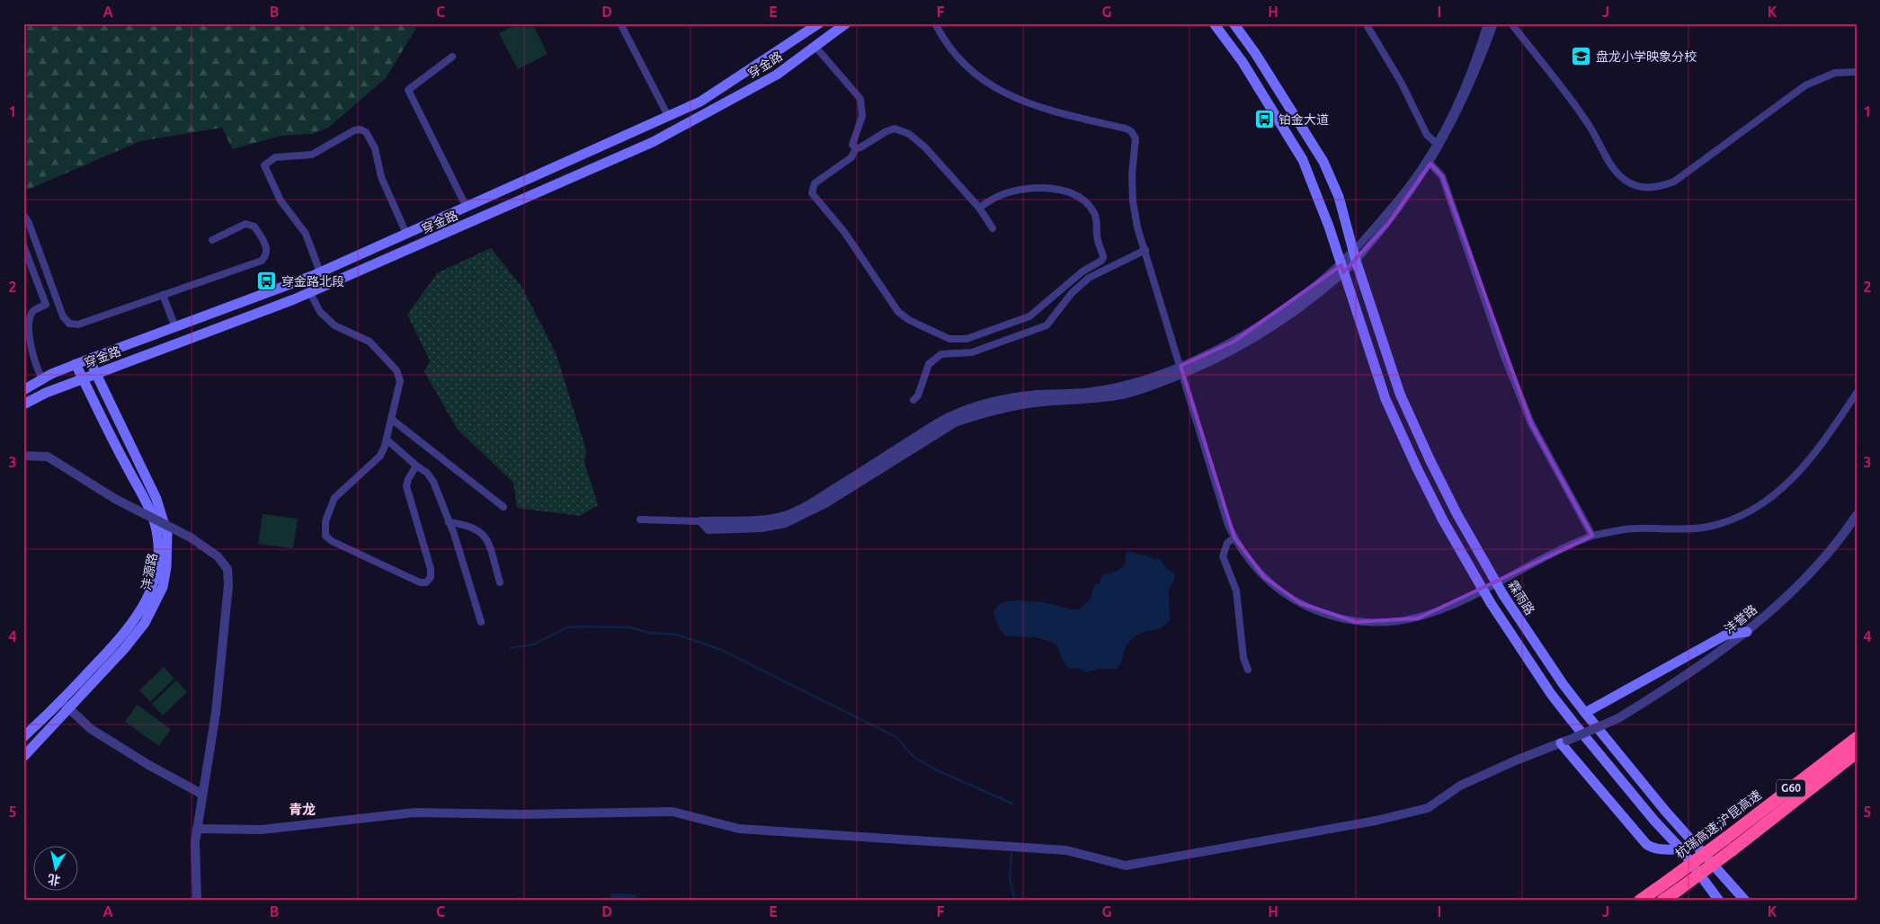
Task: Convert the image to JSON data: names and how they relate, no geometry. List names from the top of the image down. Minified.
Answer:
{"streets":{"highway":["G60","杭瑞高速;沪昆高速"],"main road":["穿金路","沣源路","霖雨路"],"street":["沣誉路"]},"crossings":[["穿金路","沣源路"]],"districts":["青龙"],"places":{"school or university":["盘龙小学映象分校"],"bus stop":["铂金大道","穿金路北段"]},"north":"bottom","grid":{"columns":["A","B","C","D","E","F","G","H","I","J","K"],"rows":["1","2","3","4","5"]}}
